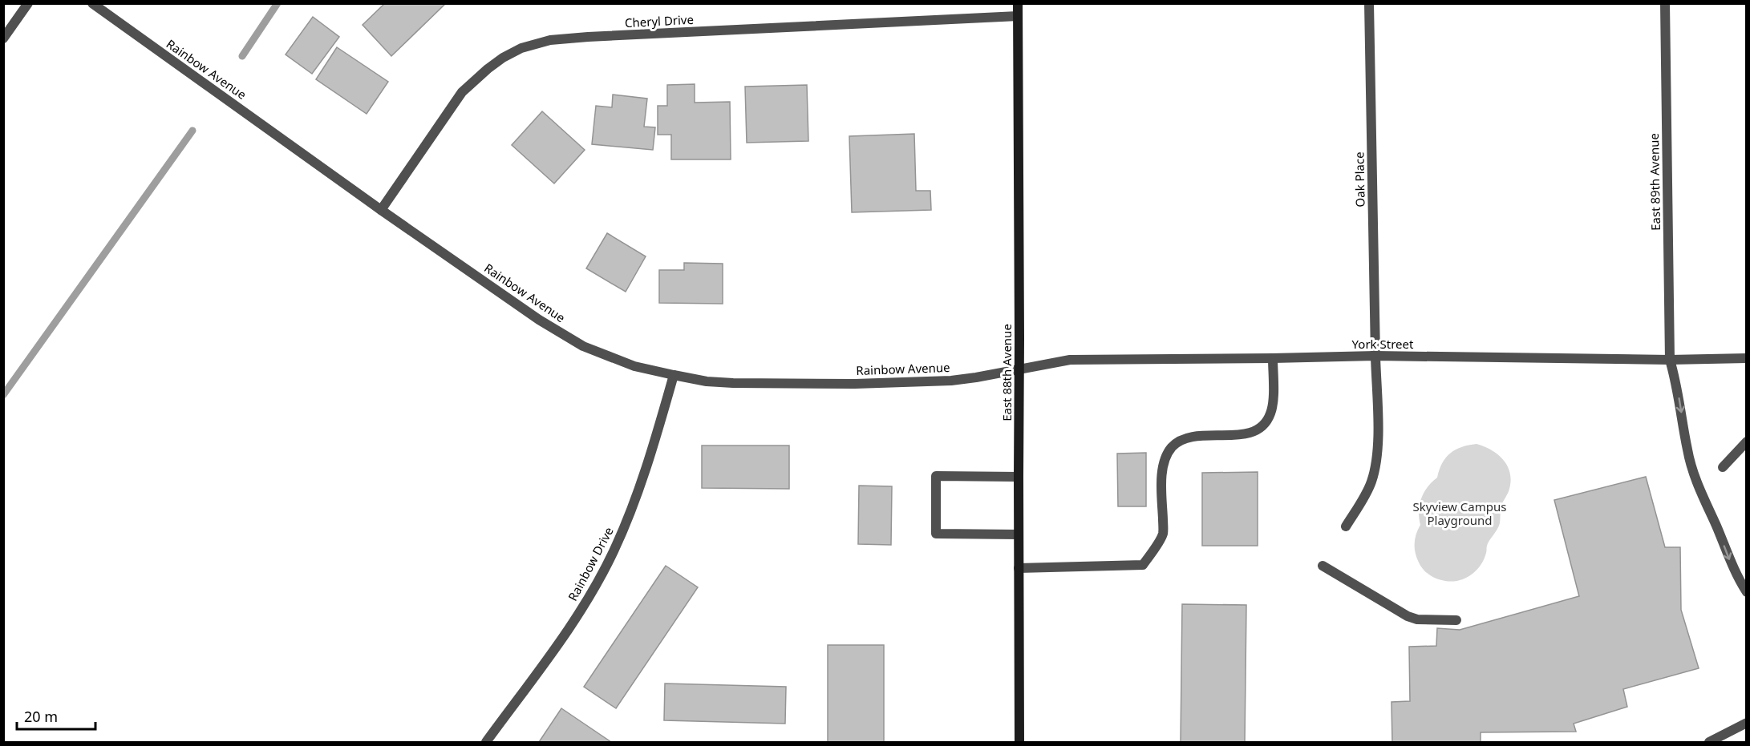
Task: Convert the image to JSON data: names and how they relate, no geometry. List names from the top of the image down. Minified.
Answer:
{"streets":{"main road":["East 88th Avenue"],"street":["Cheryl Drive","Rainbow Avenue","Oak Place","East 89th Avenue","York Street","Rainbow Drive"]},"crossings":[["Cheryl Drive","Rainbow Avenue"],["Cheryl Drive","East 88th Avenue"],["Rainbow Avenue","York Street"],["Rainbow Avenue","East 88th Avenue"],["Rainbow Avenue","Rainbow Drive"],["Oak Place","York Street"],["East 89th Avenue","York Street"],["York Street","East 88th Avenue"]],"one_way":["East 89th Avenue"],"parks":["Skyview Campus Playground"],"scale_bar":"20 m"}
